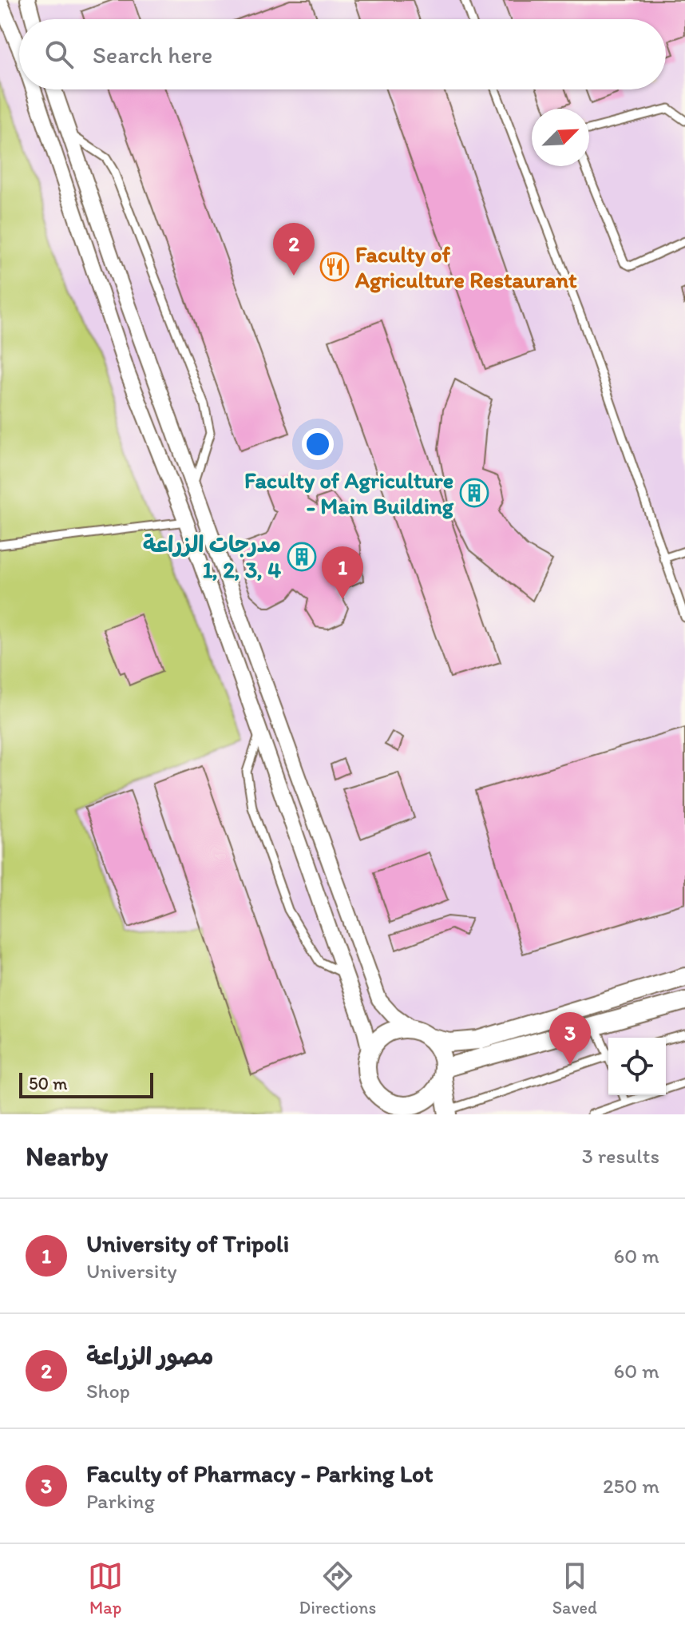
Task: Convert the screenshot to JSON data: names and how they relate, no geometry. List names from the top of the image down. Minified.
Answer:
{"places":{"restaurant":["Faculty of Agriculture Restaurant"],"building":["Faculty of Agriculture - Main Building","مدرجات الزراعة 1, 2, 3, 4"]},"scale_bar":"50 m","north":"top right","page":{"search":"Search here","pins":["2","1","3"],"scale":"50 m","heading":["Nearby","3 results"],"list":[{"mark":"1","name":"University of Tripoli","note":"University","value":"60 m"},{"mark":"2","name":"مصور الزراعة","note":"Shop","value":"60 m"},{"mark":"3","name":"Faculty of Pharmacy - Parking Lot","note":"Parking","value":"250 m"}],"nav":["Map","Directions","Saved"]}}
